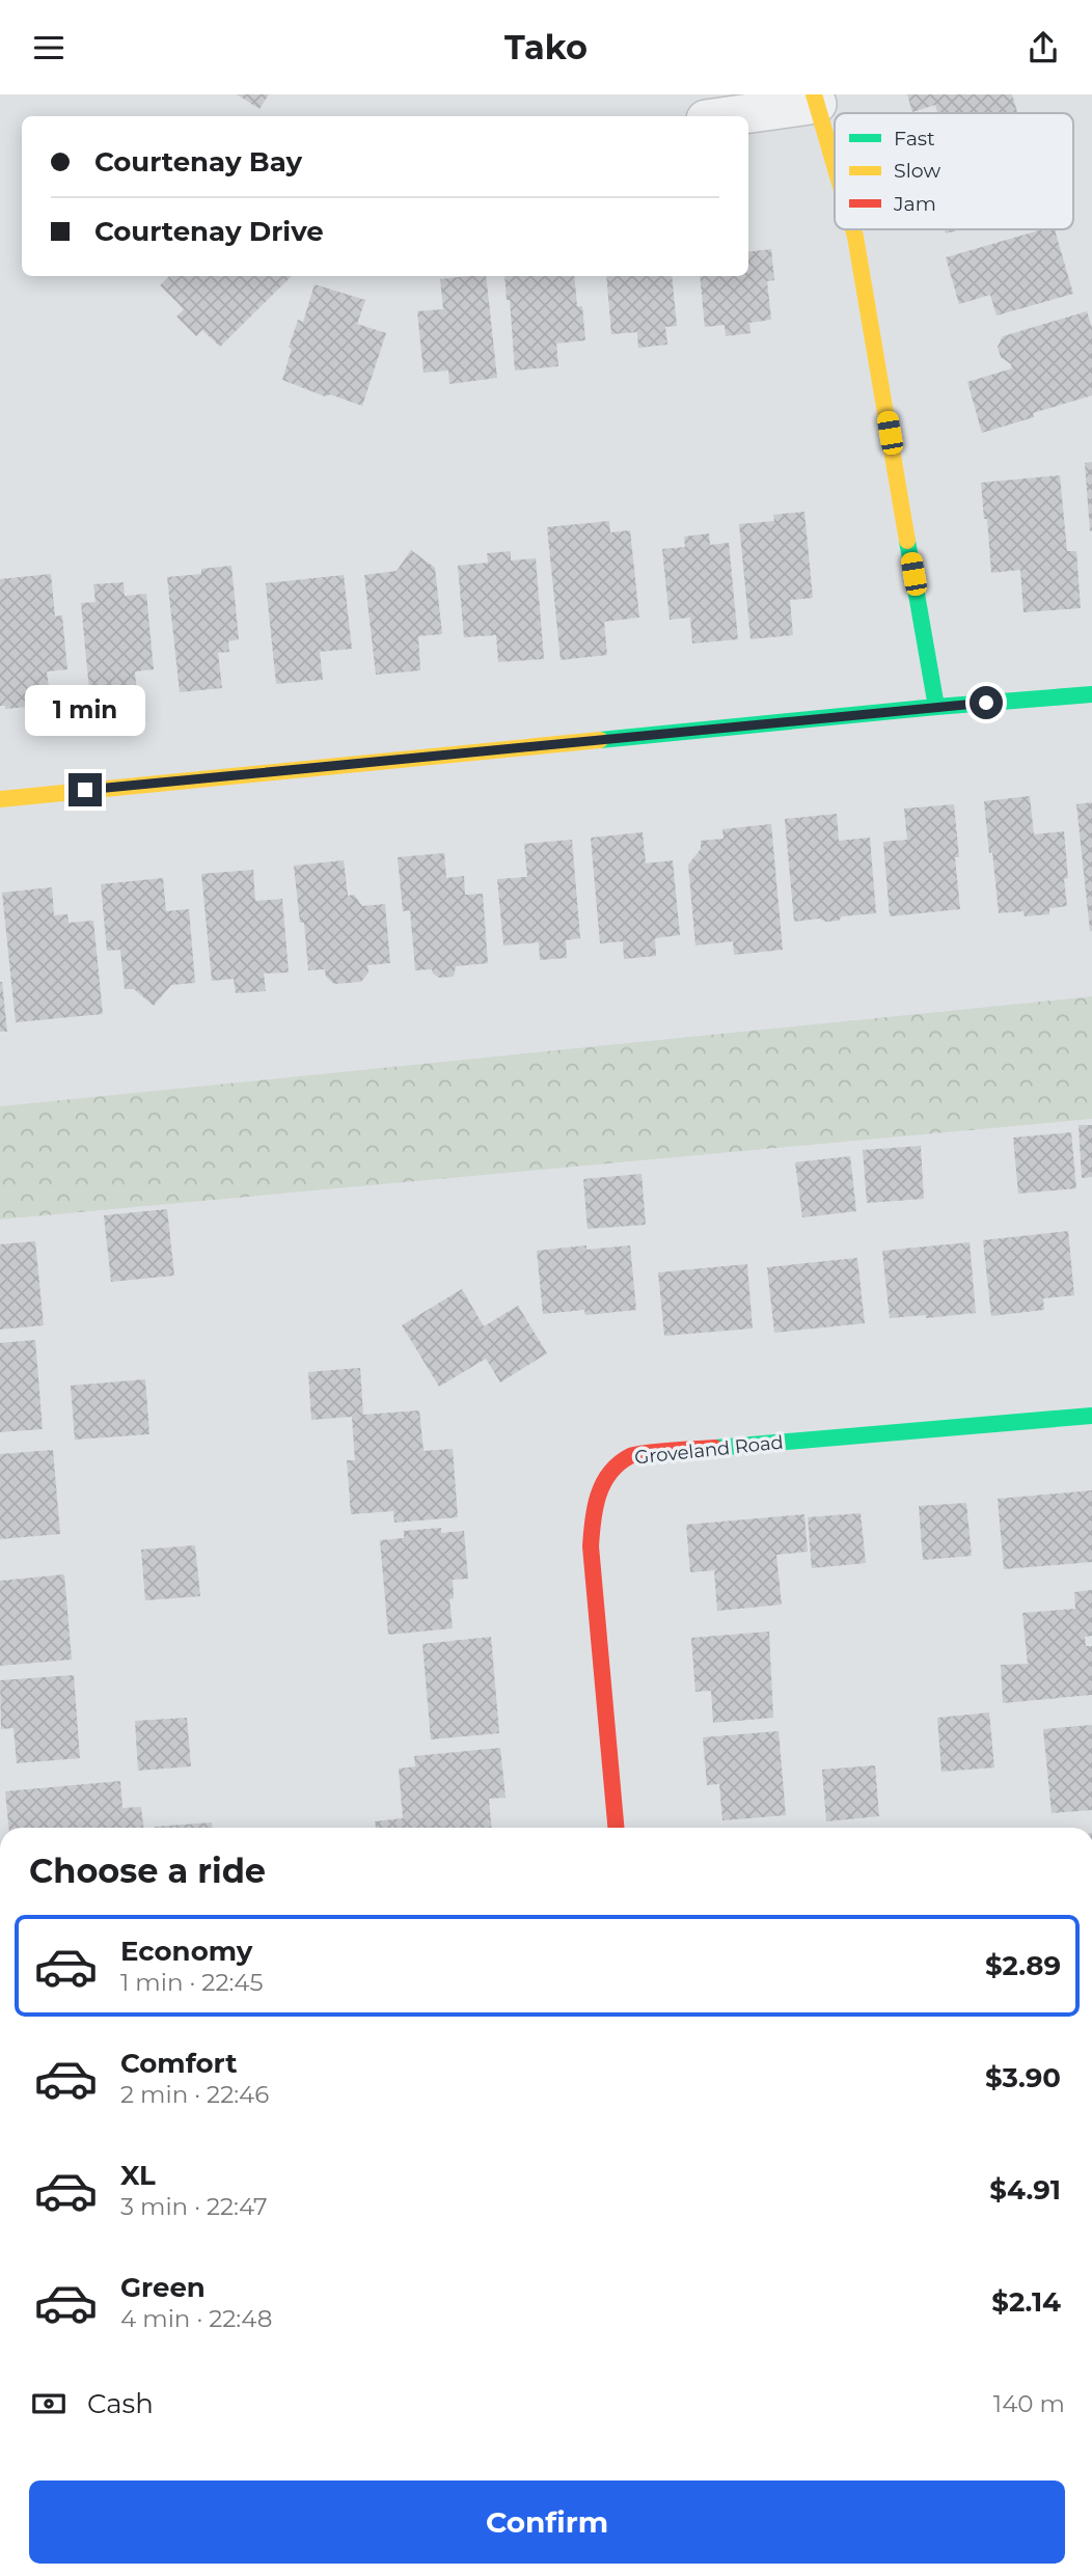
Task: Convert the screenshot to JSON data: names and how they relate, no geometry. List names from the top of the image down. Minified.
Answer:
{"streets":{"street":["Groveland Road"]},"legend":["Fast","Slow","Jam"],"page":{"header":"Tako","banner":["Courtenay Bay","Courtenay Drive"],"bubble":"1 min","heading":"Choose a ride","list":[{"name":"Economy","note":"1 min · 22:45","value":"$2.89"},{"name":"Comfort","note":"2 min · 22:46","value":"$3.90"},{"name":"XL","note":"3 min · 22:47","value":"$4.91"},{"name":"Green","note":"4 min · 22:48","value":"$2.14"}],"pay":["Cash","140 m"],"buttons":"Confirm"}}
